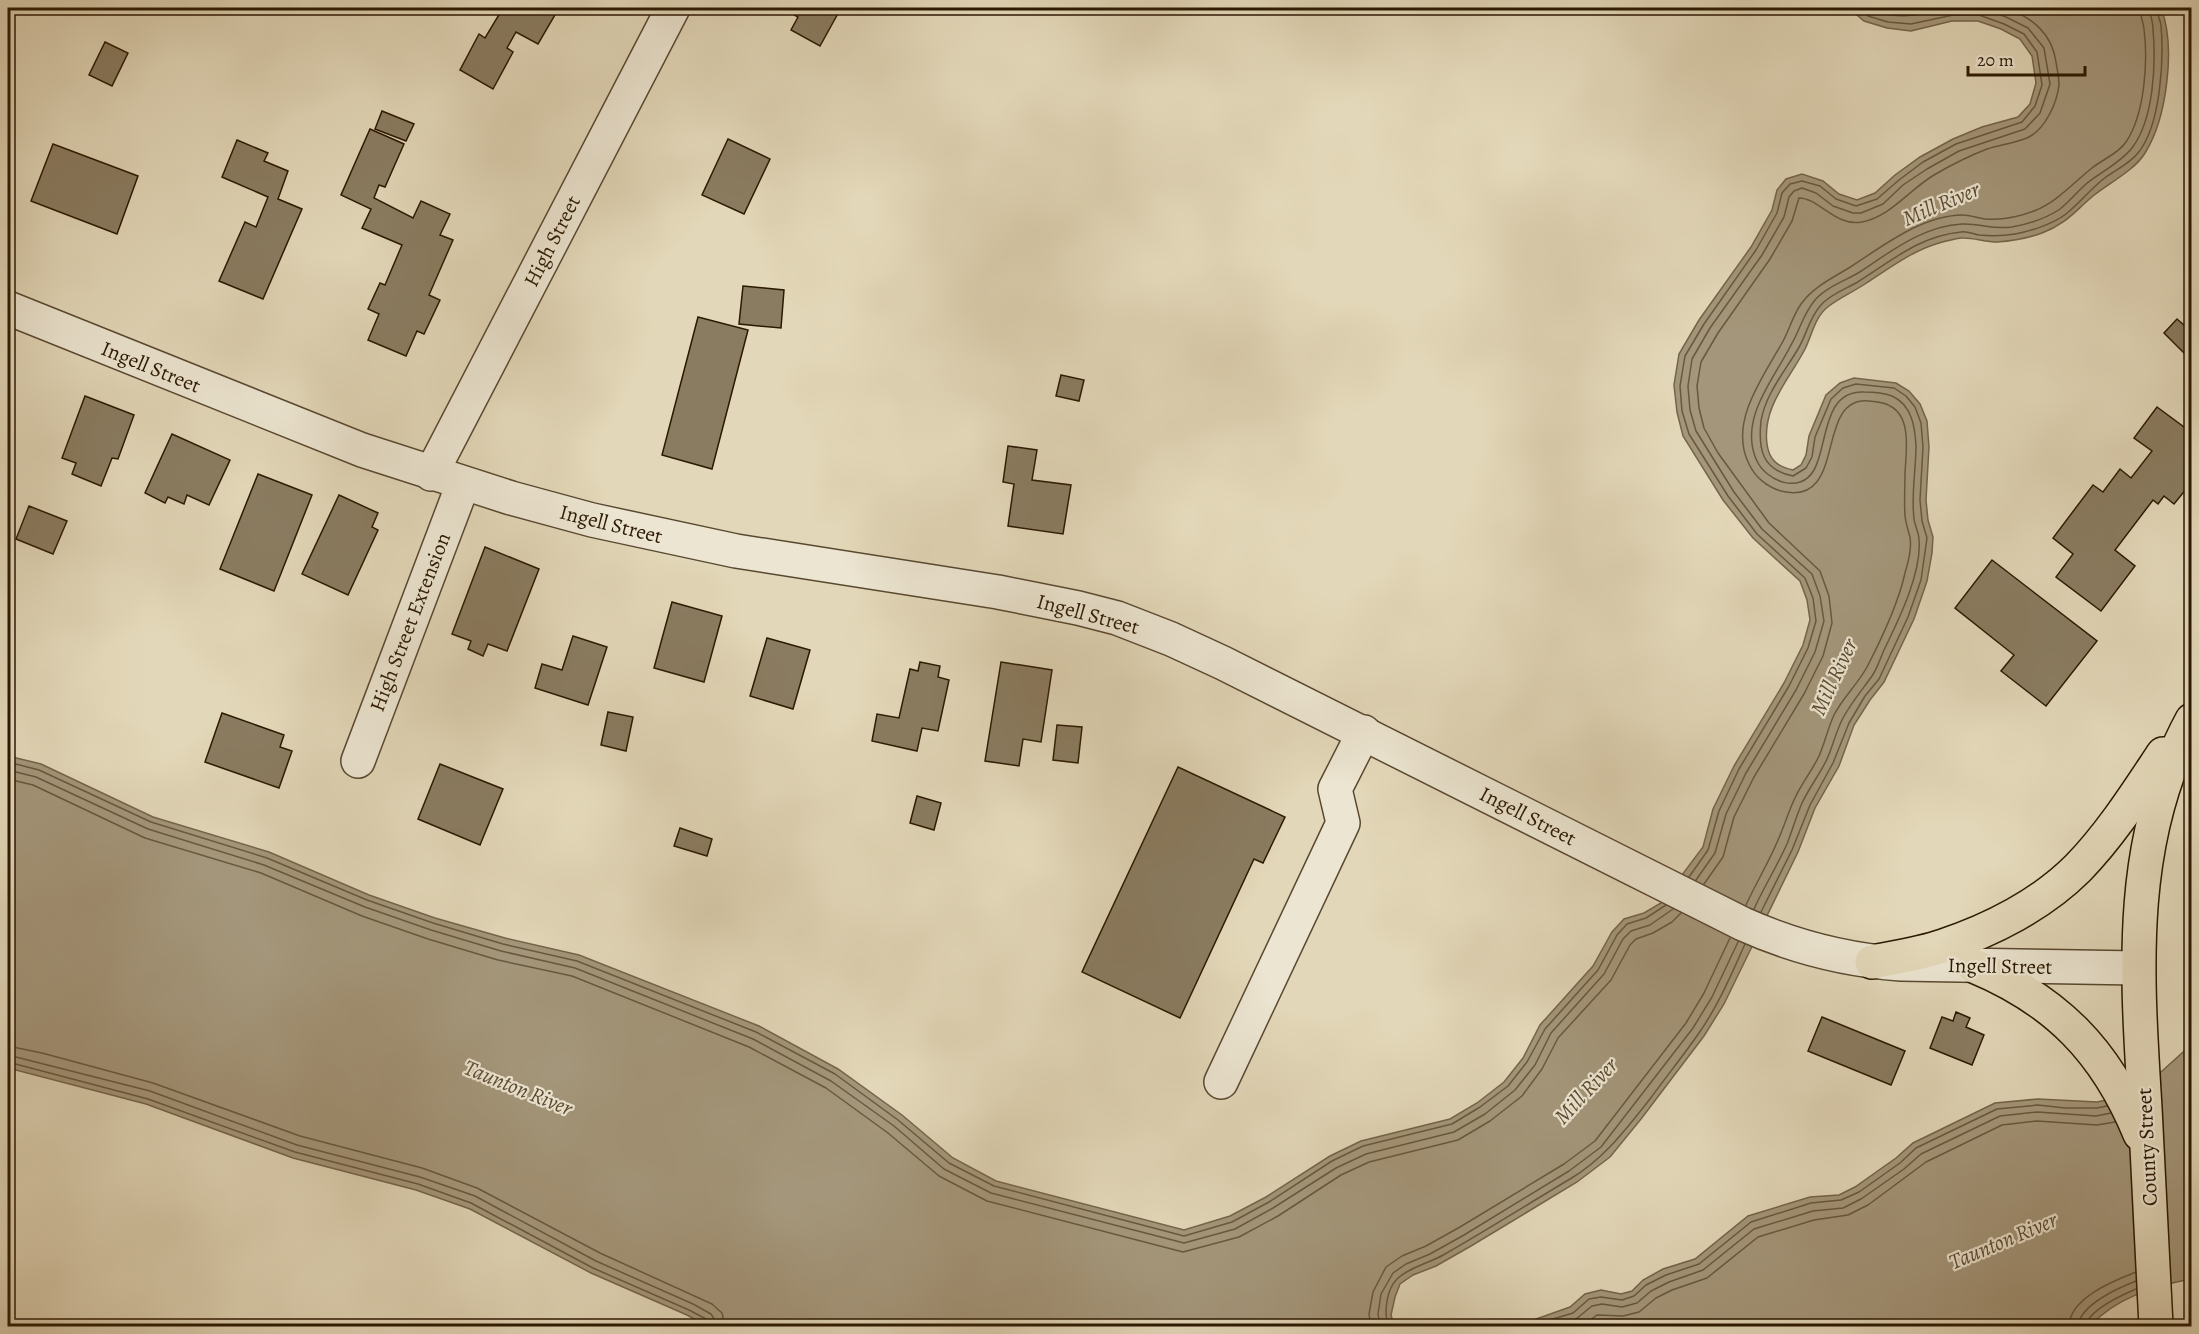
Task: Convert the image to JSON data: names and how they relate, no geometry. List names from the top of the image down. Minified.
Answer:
{"streets":{"main road":["County Street"],"street":["High Street","Ingell Street","High Street Extension"]},"crossings":[["High Street","Ingell Street"],["Ingell Street","High Street Extension"],["Ingell Street","County Street"]],"water":["Mill River","Taunton River"],"scale_bar":"20 m"}
